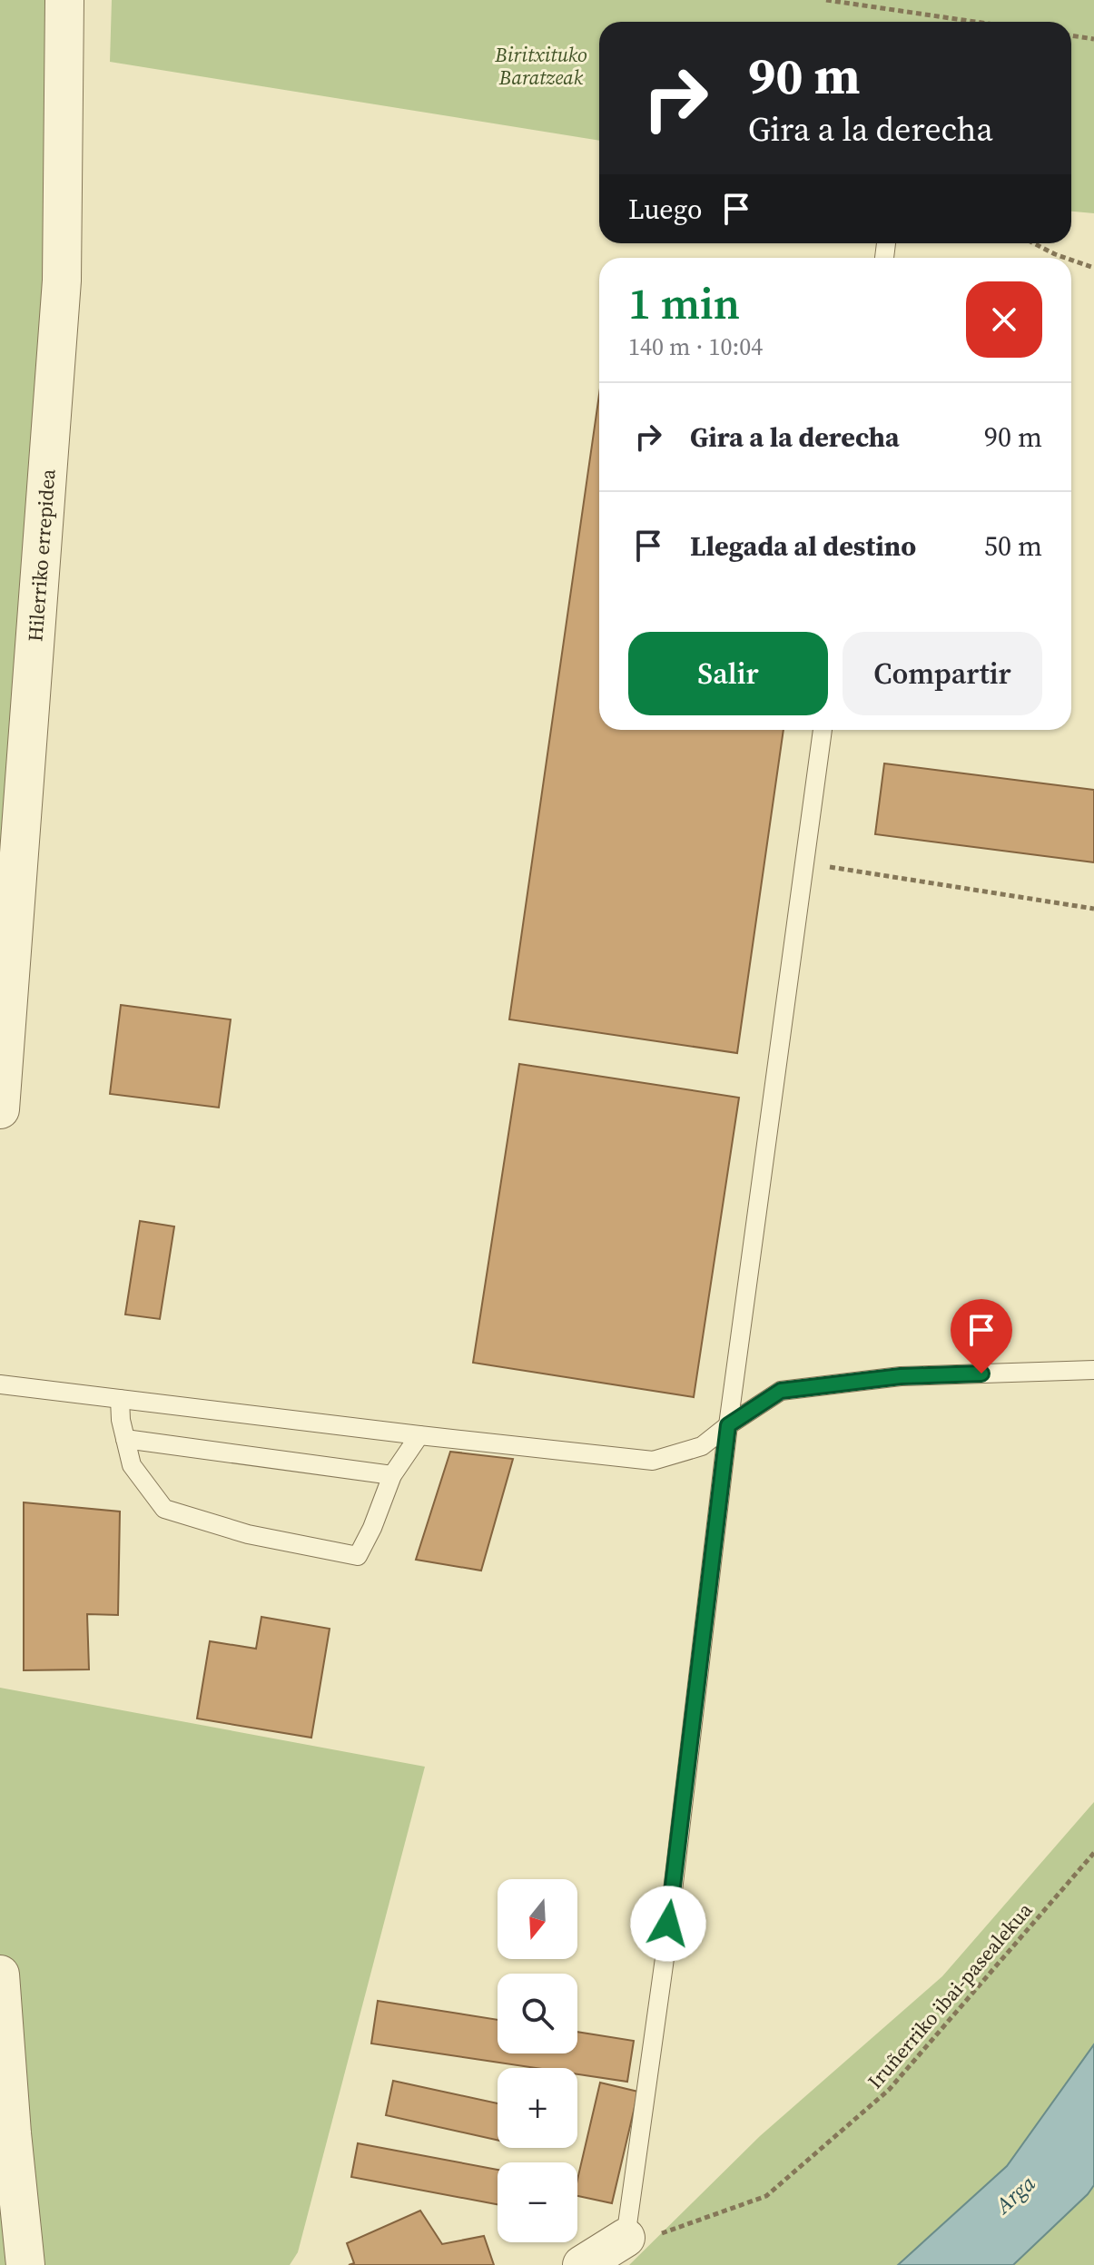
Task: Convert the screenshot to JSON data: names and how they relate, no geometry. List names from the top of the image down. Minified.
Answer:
{"streets":{"street":["Hilerriko errepidea"],"path":["Iruñerriko ibai-pasealekua"]},"water":["Arga"],"parks":["Biritxituko Baratzeak"],"north":"bottom","page":{"turn":["90 m","Gira a la derecha"],"then":"Luego","heading":["1 min","140 m · 10:04"],"list":[{"name":"Gira a la derecha","value":"90 m"},{"name":"Llegada al destino","value":"50 m"}],"buttons":["Salir","Compartir"],"map_buttons":["+","−"]}}
